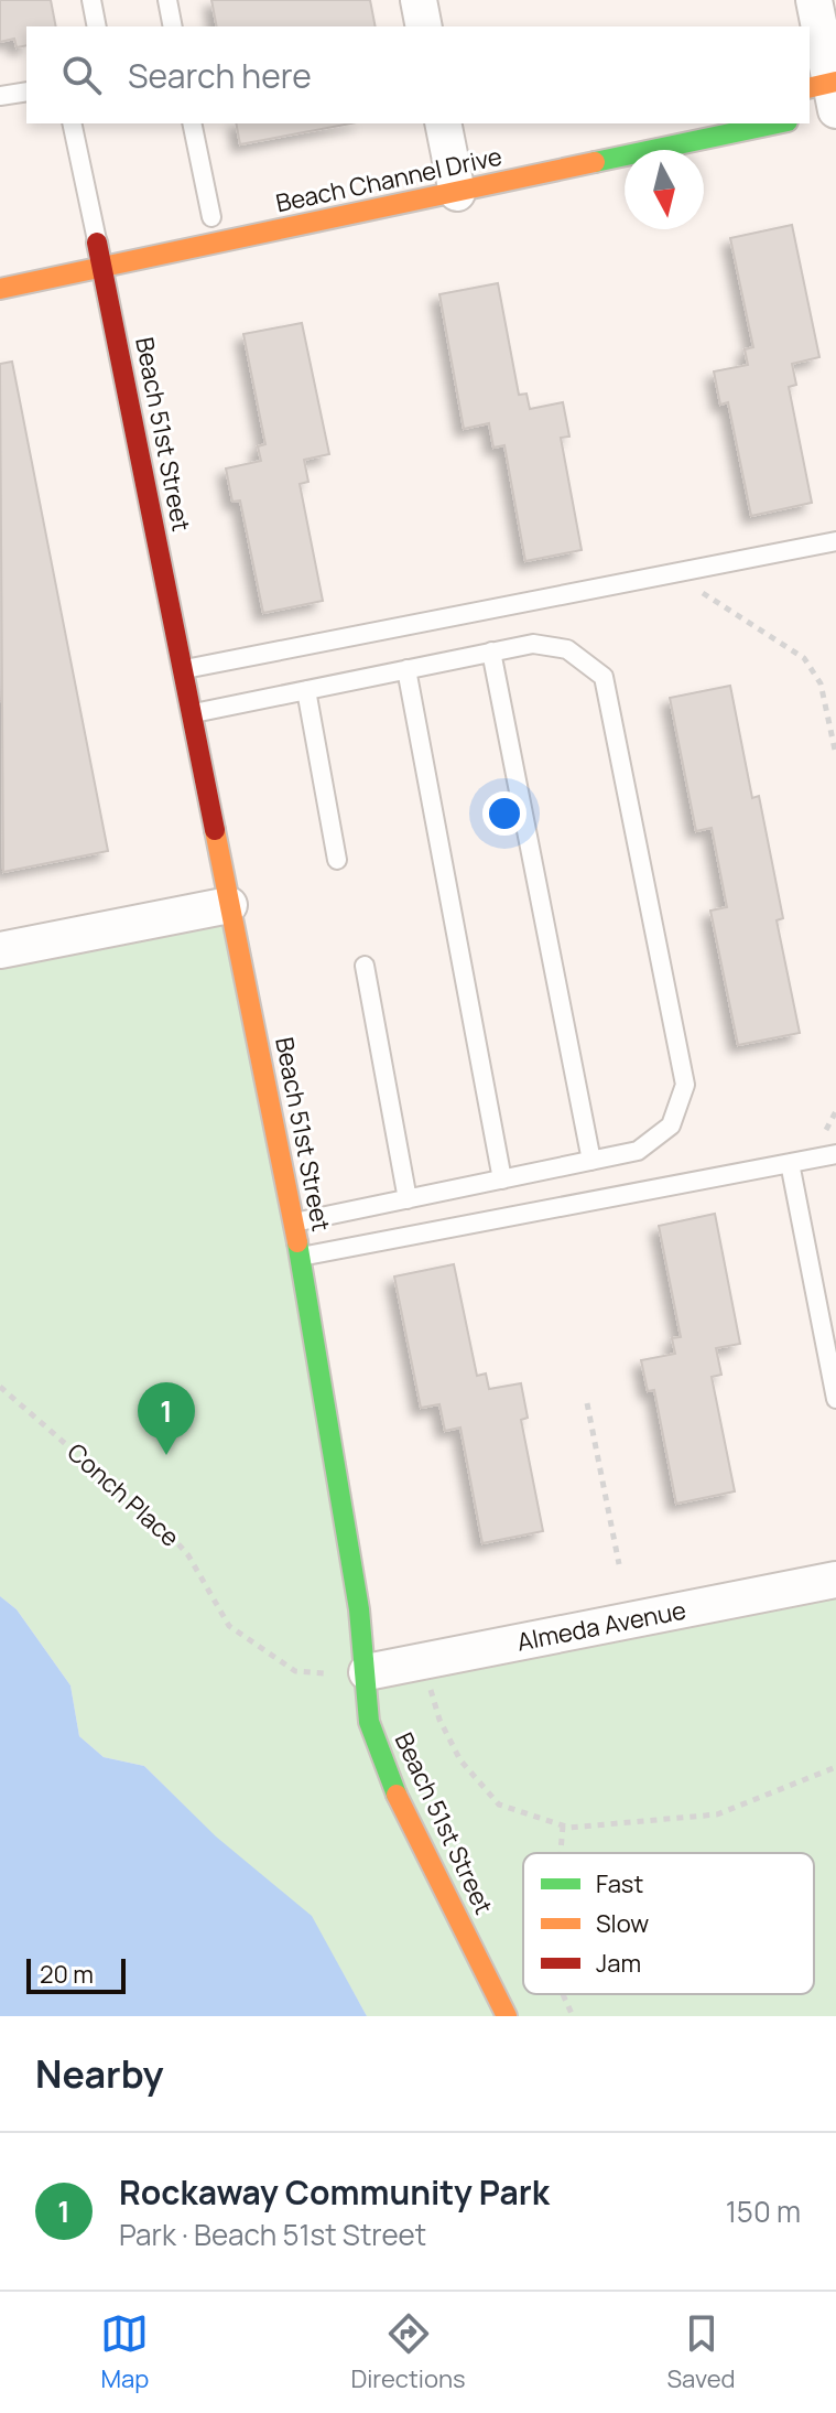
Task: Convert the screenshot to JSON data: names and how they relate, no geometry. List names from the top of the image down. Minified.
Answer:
{"streets":{"street":["Beach Channel Drive","Beach 51st Street","Almeda Avenue"],"path":["Conch Place"]},"crossings":[["Beach Channel Drive","Beach 51st Street"],["Beach 51st Street","Conch Place"],["Beach 51st Street","Almeda Avenue"],["Conch Place","Almeda Avenue"]],"legend":["Fast","Slow","Jam"],"scale_bar":"20 m","north":"bottom","page":{"search":"Search here","pins":"1","scale":"20 m","heading":"Nearby","list":[{"mark":"1","name":"Rockaway Community Park","note":"Park · Beach 51st Street","value":"150 m"}],"nav":["Map","Directions","Saved"]}}
